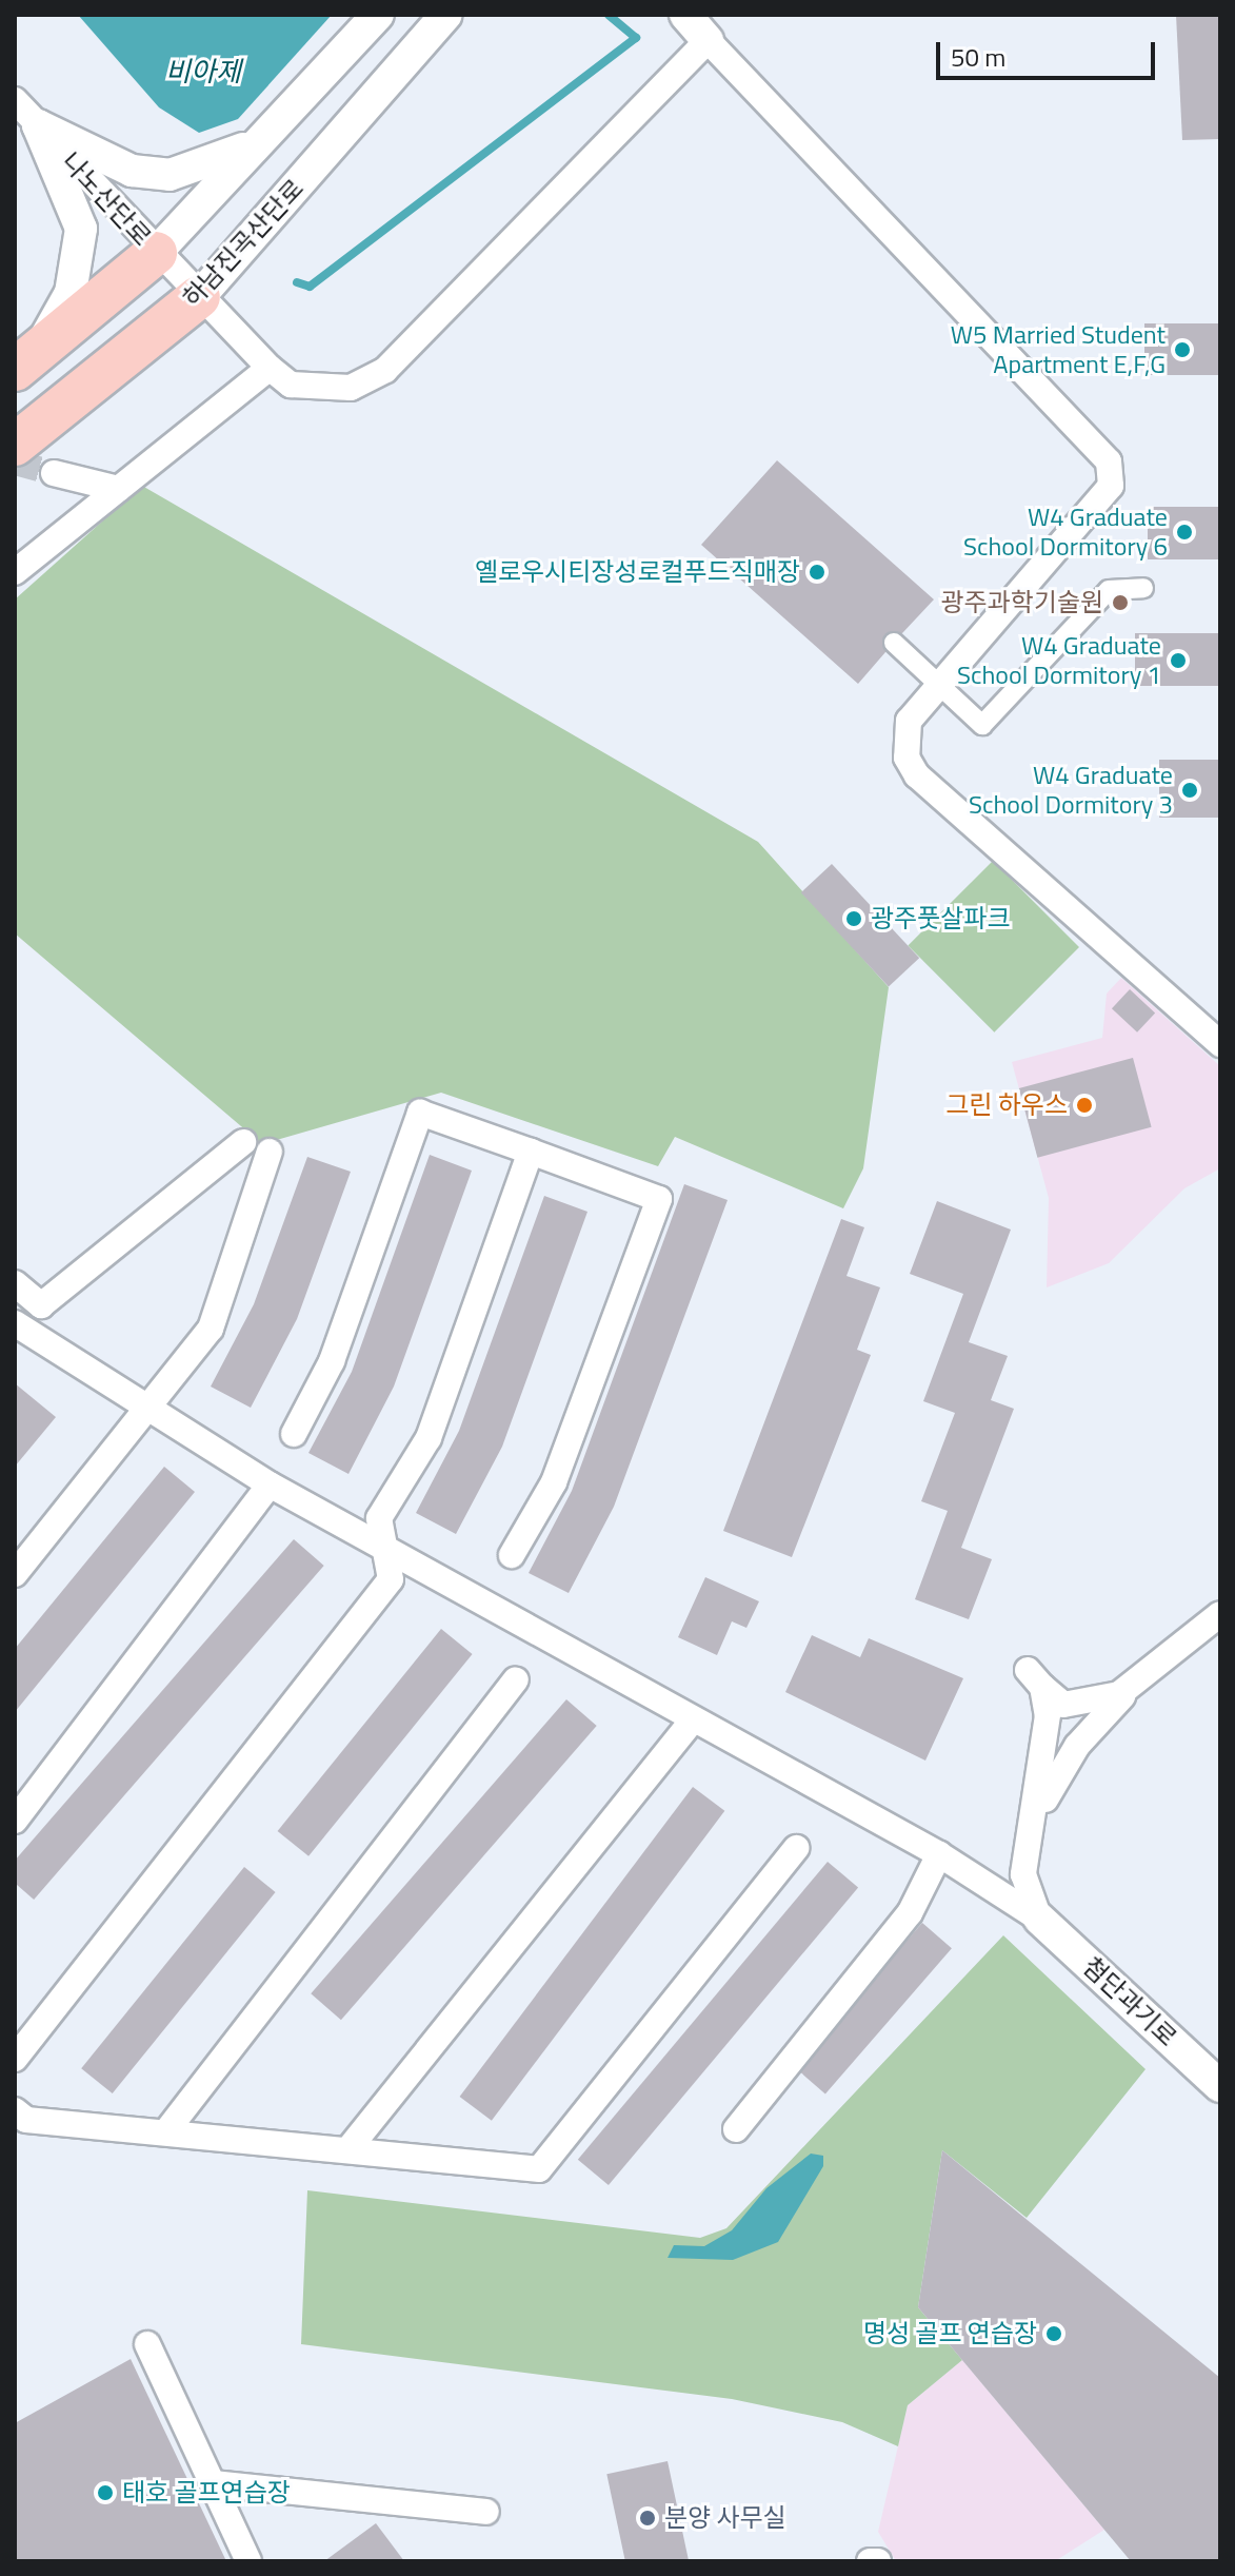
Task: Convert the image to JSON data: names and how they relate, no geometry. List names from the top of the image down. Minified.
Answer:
{"streets":{"highway":["하남진곡산단로"],"street":["나노산단로","첨단과기로"]},"crossings":[["나노산단로","하남진곡산단로"]],"water":["비아제"],"places":["W5 Married Student Apartment E,F,G","W4 Graduate School Dormitory 6","옐로우시티장성로컬푸드직매장","광주과학기술원","W4 Graduate School Dormitory 1","W4 Graduate School Dormitory 3","광주풋살파크","그린 하우스","명성 골프 연습장","태호 골프연습장","분양 사무실"],"scale_bar":"50 m"}
